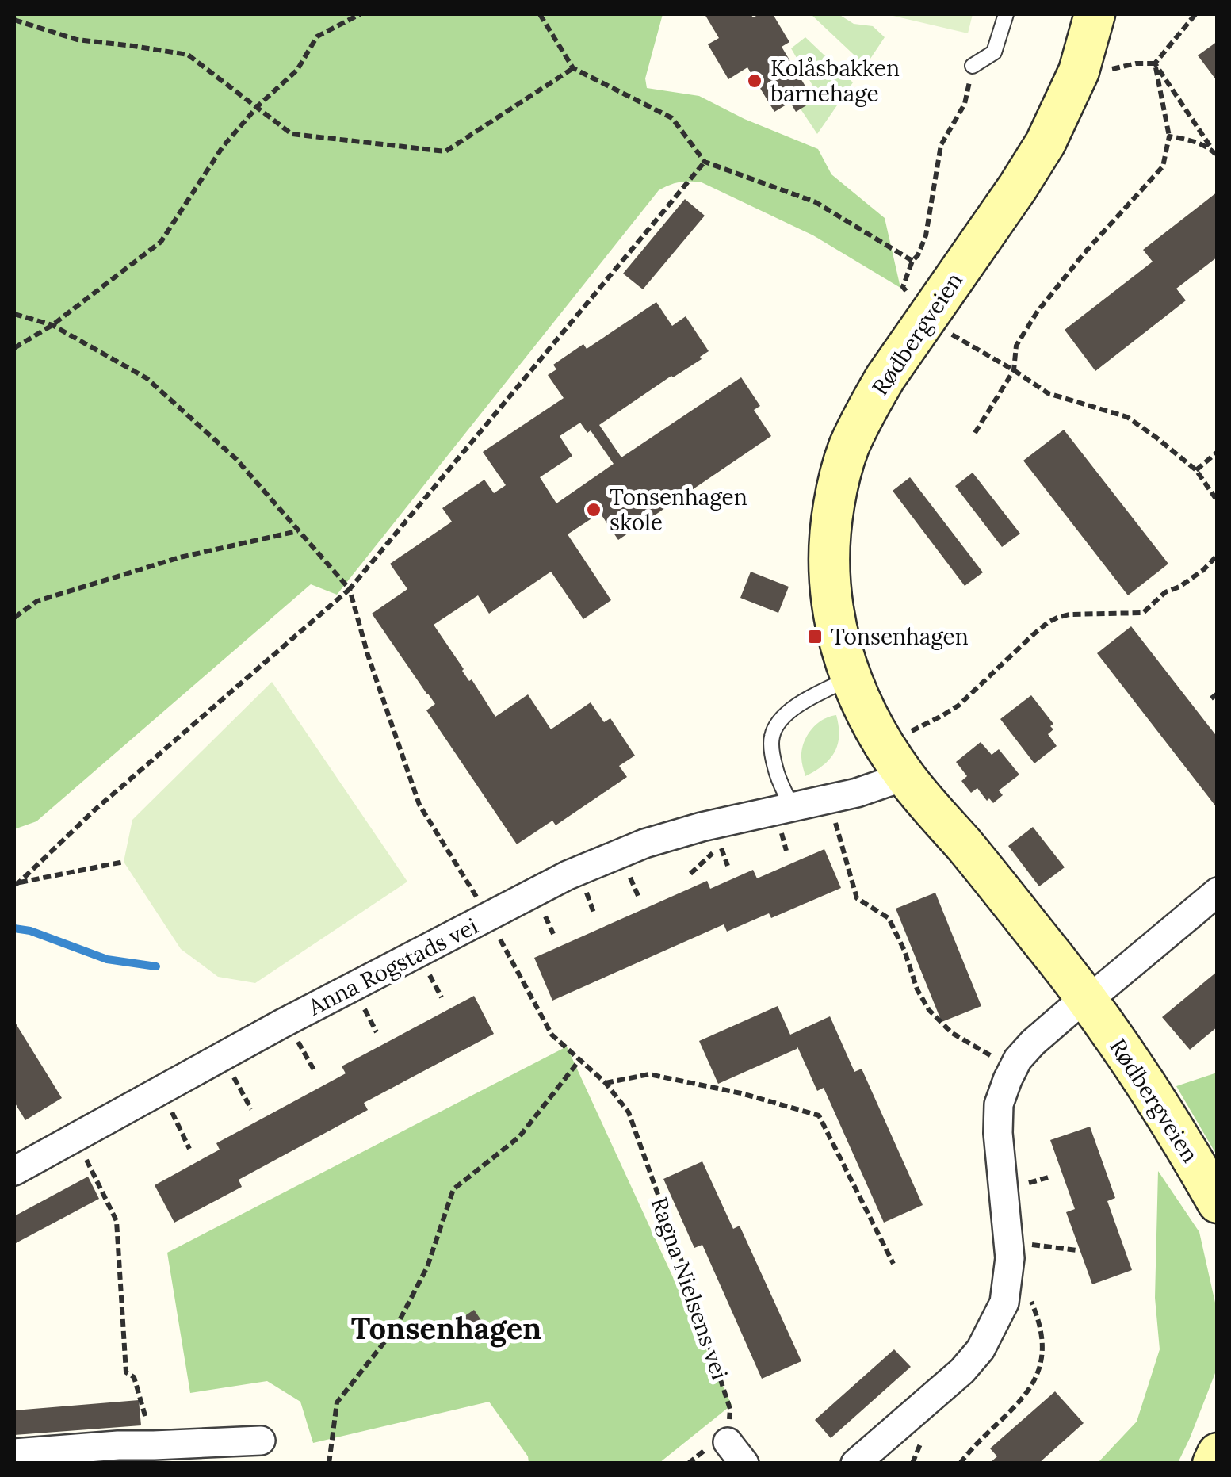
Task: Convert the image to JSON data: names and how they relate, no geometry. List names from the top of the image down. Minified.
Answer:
{"streets":{"street":["Rødbergveien","Anna Rogstads vei"],"path":["Ragna Nielsens vei"]},"crossings":[["Rødbergveien","Anna Rogstads vei"]],"districts":["Tonsenhagen"],"places":{"other":["Kolåsbakken barnehage","Tonsenhagen skole"],"transit":["Tonsenhagen"]}}
